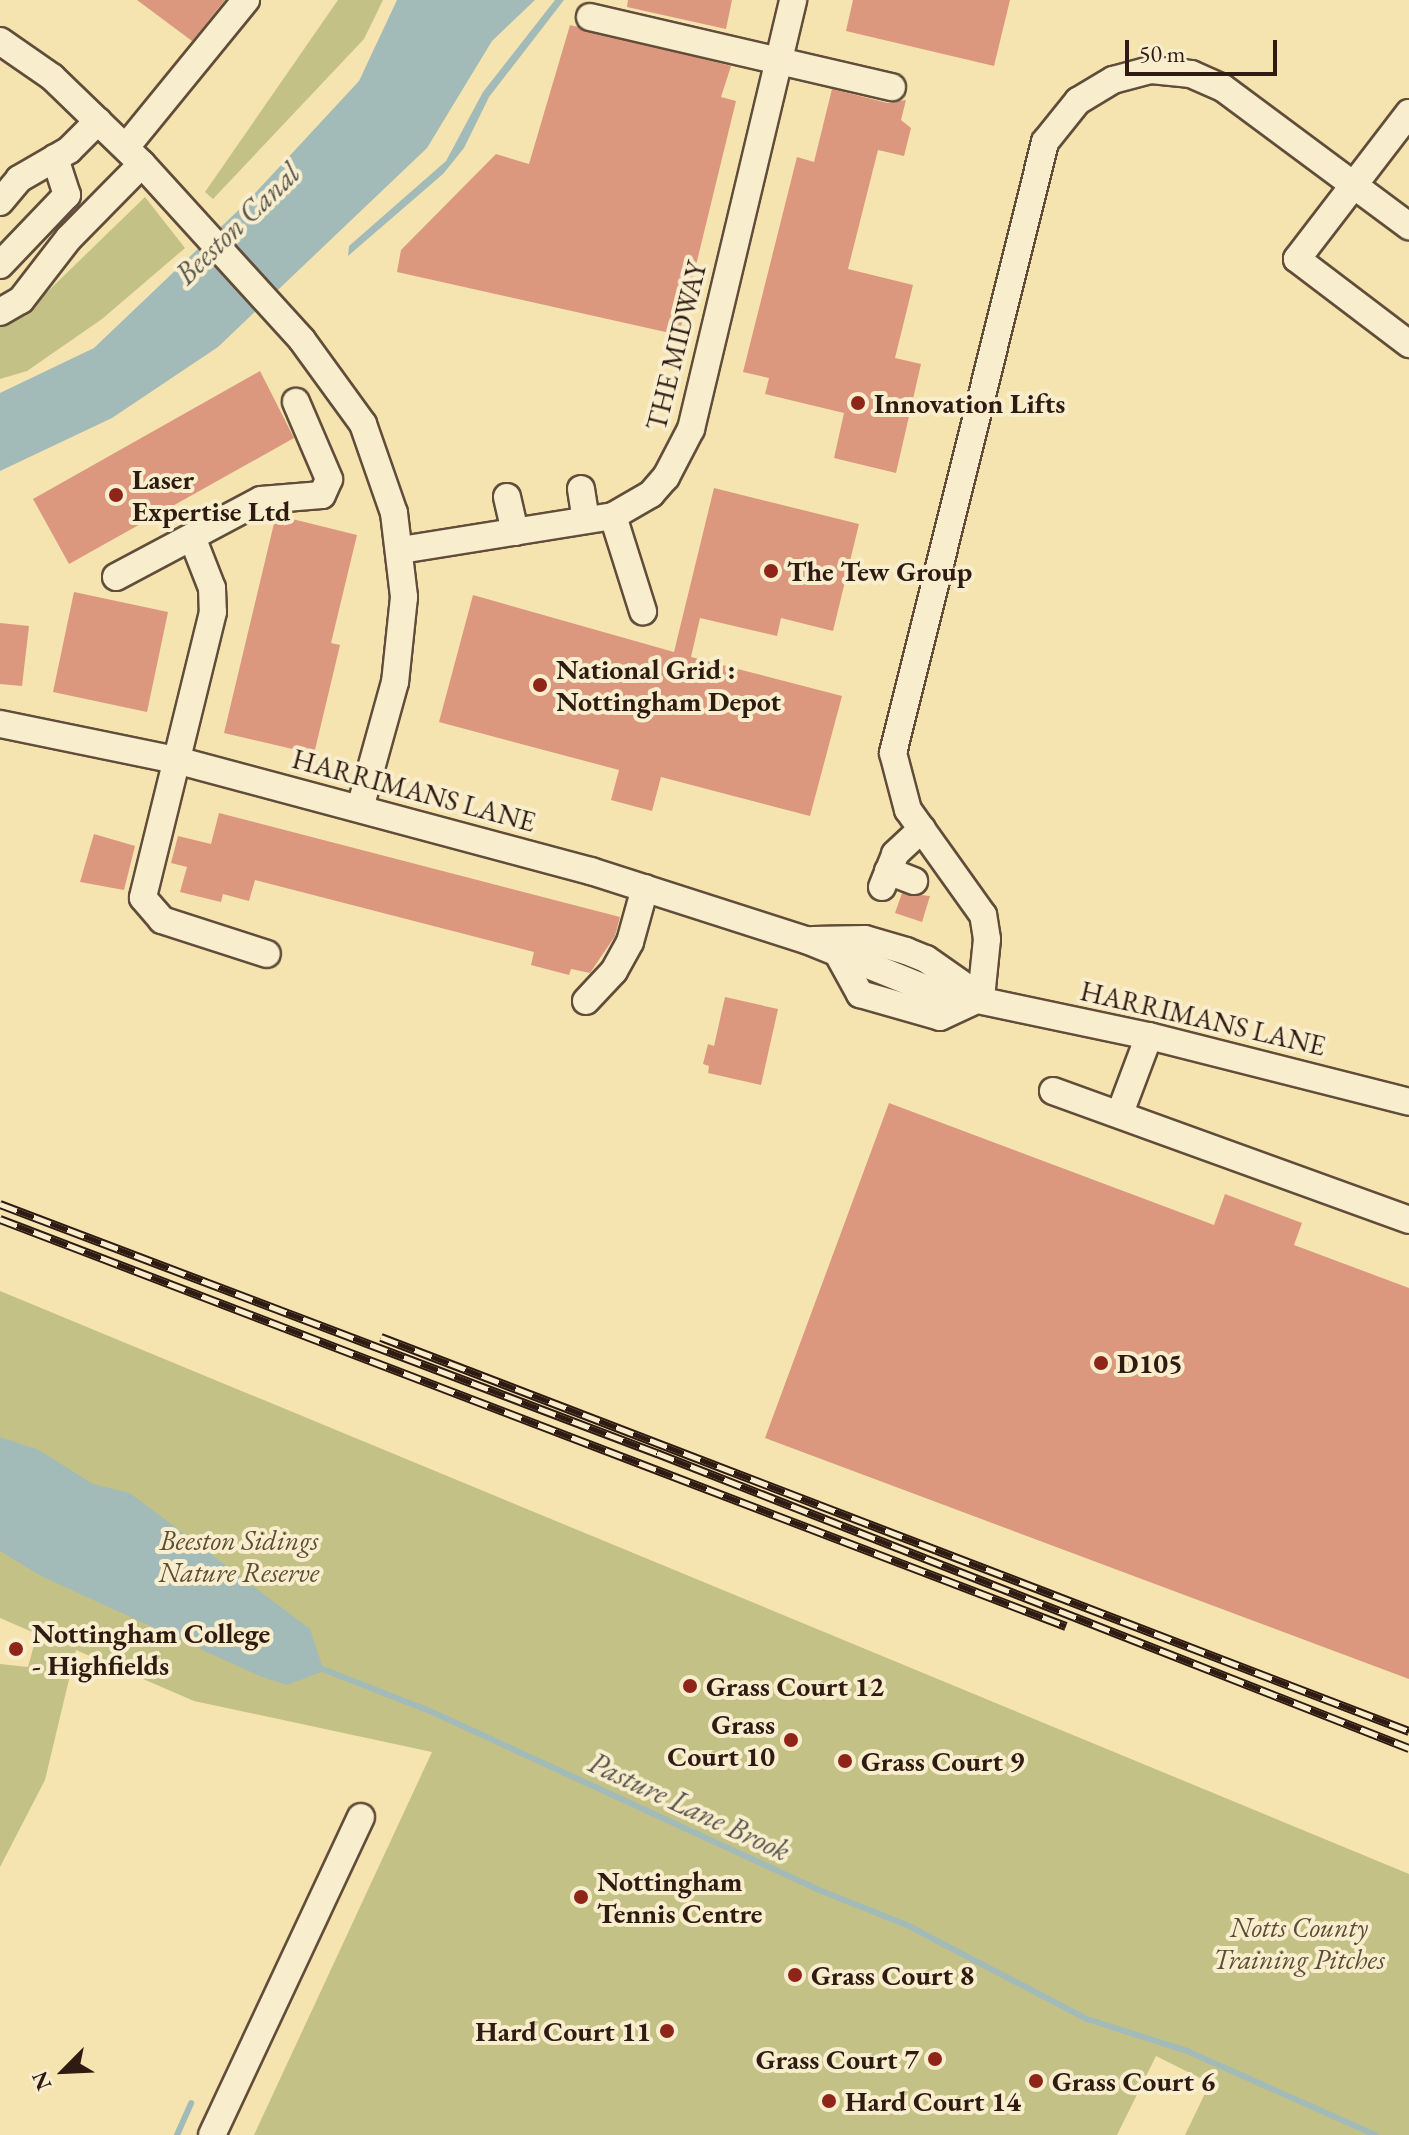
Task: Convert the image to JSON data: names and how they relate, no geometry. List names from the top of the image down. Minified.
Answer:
{"streets":{"street":["THE MIDWAY","HARRIMANS LANE"]},"water":["Beeston Canal","Pasture Lane Brook"],"parks":["Beeston Sidings Nature Reserve","Notts County Training Pitches"],"places":["Innovation Lifts","Laser Expertise Ltd","The Tew Group","National Grid : Nottingham Depot","D105","Nottingham College - Highfields","Grass Court 12","Grass Court 10","Grass Court 9","Nottingham Tennis Centre","Grass Court 8","Hard Court 11","Grass Court 7","Grass Court 6","Hard Court 14"],"scale_bar":"50 m","north":"bottom left"}
